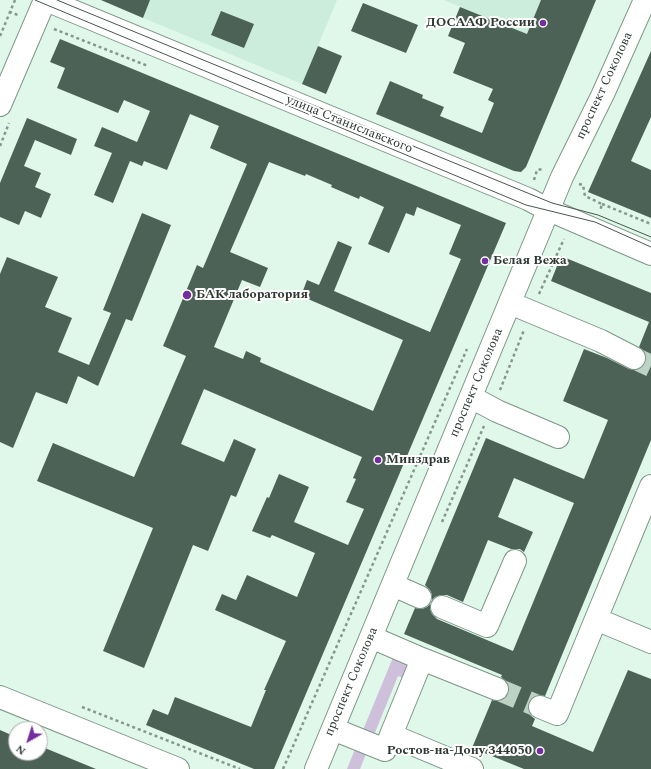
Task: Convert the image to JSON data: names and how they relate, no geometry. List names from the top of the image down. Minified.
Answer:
{"streets":{"street":["проспект Соколова","улица Станиславского"]},"crossings":[["проспект Соколова","улица Станиславского"]],"places":["ДОСААФ России","Белая Вежа","БАК лаборатория","Минздрав","Ростов-на-Дону 344050"],"north":"bottom left"}
